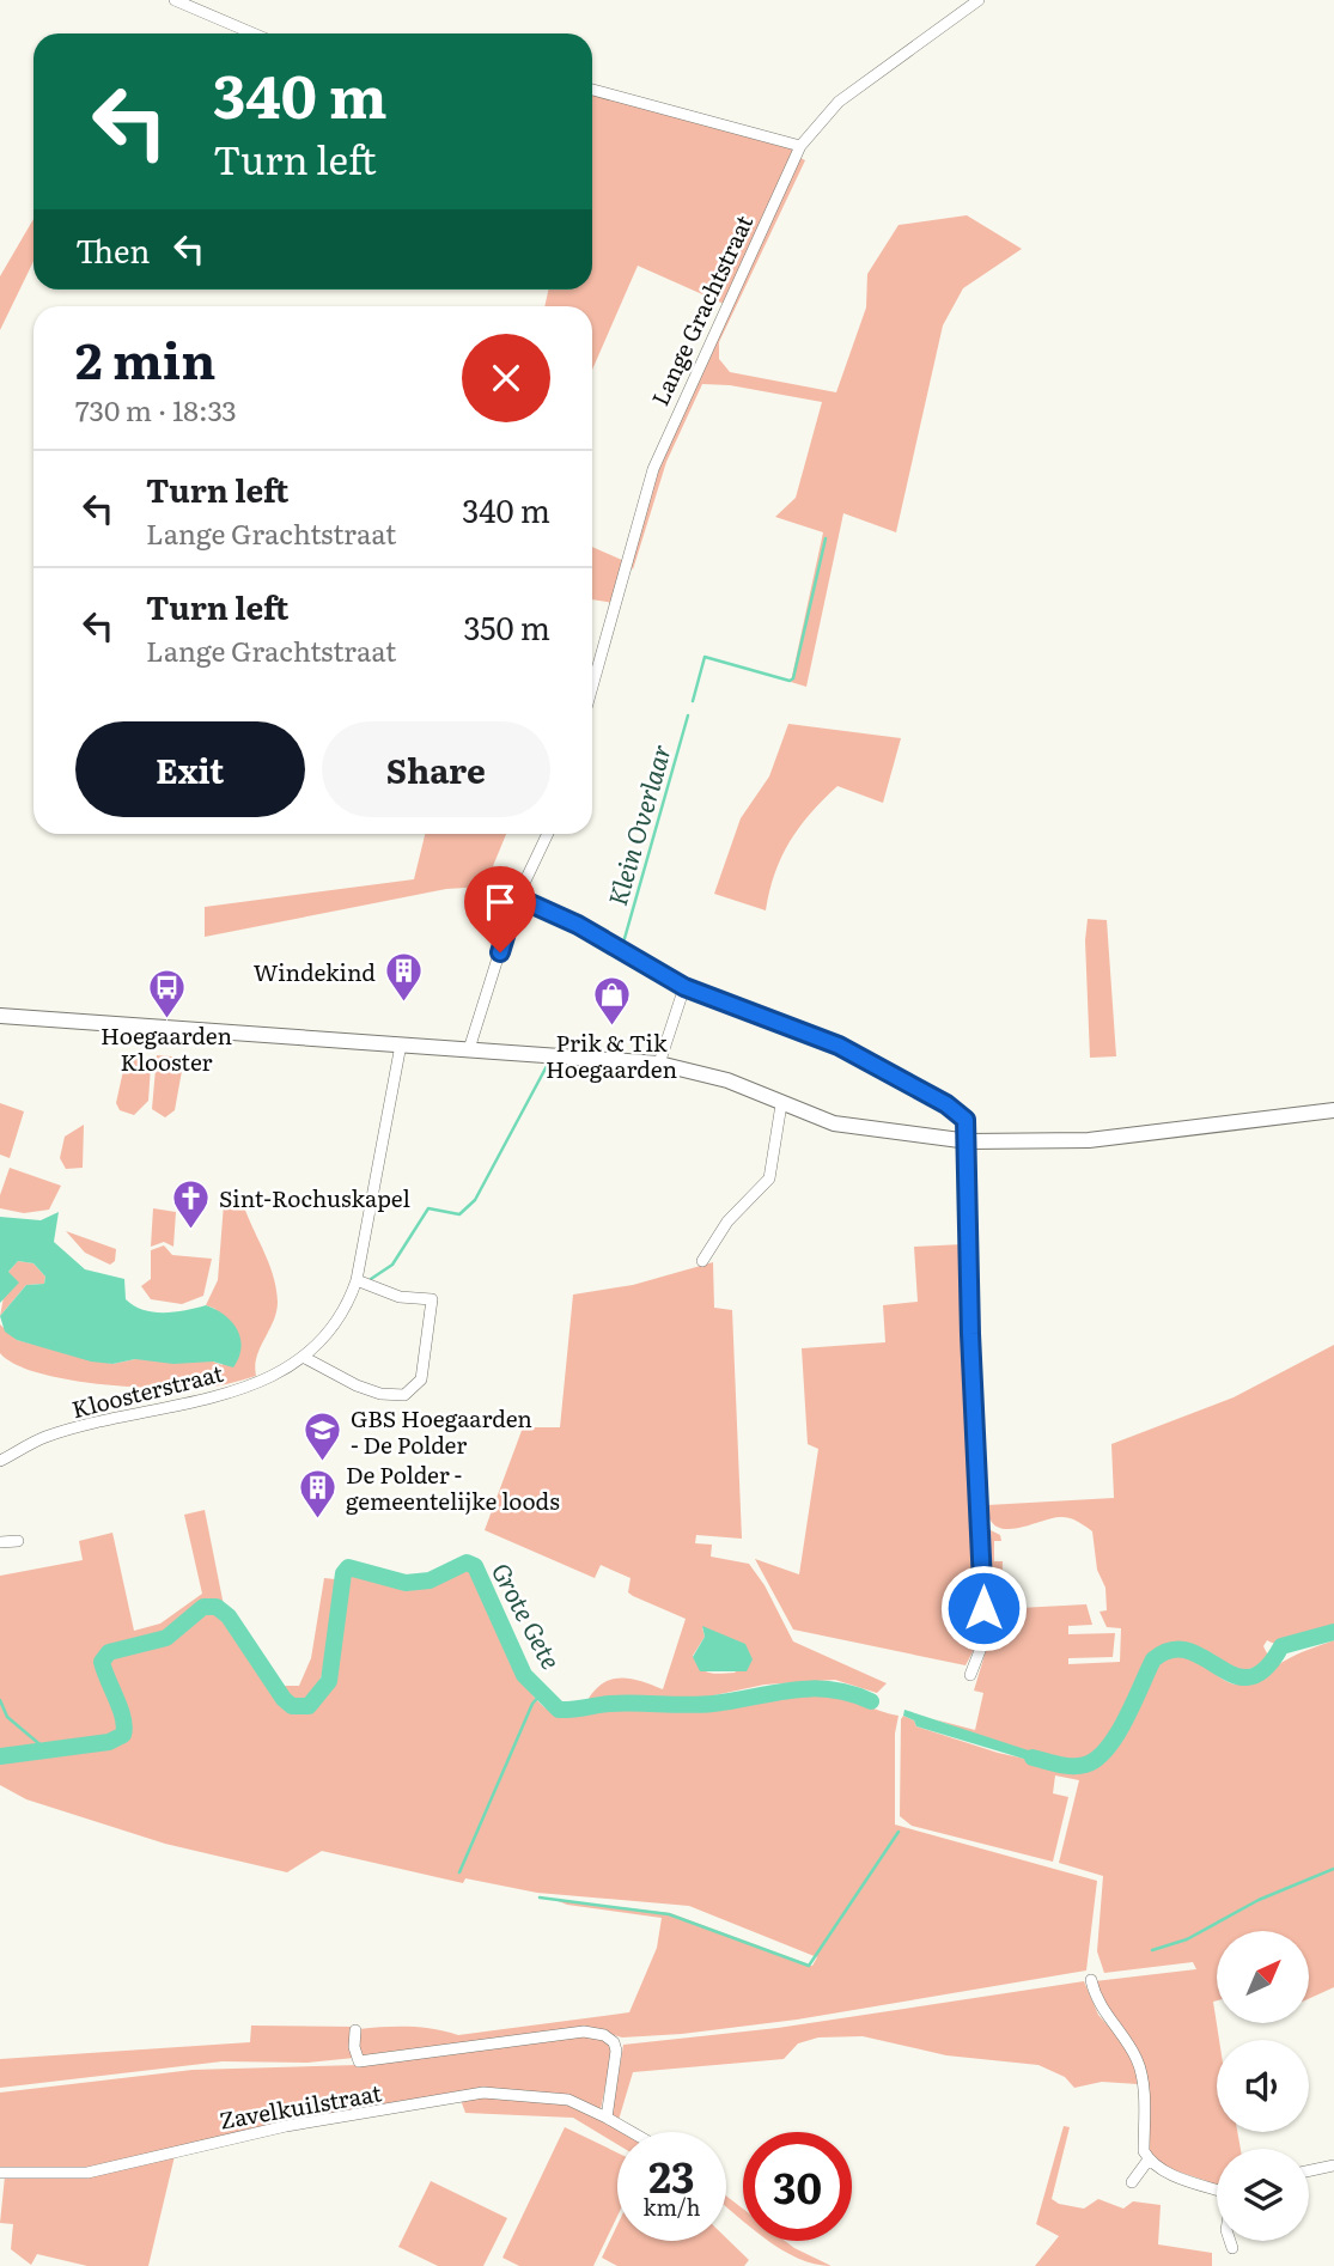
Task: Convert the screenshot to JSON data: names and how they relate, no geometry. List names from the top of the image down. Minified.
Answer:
{"streets":{"street":["Lange Grachtstraat","Kloosterstraat","Zavelkuilstraat"]},"water":["Klein Overlaar","Grote Gete"],"places":{"building":["Windekind","De Polder - gemeentelijke loods"],"bus stop":["Hoegaarden Klooster"],"shop":["Prik & Tik Hoegaarden"],"church":["Sint-Rochuskapel"],"school or university":["GBS Hoegaarden - De Polder"]},"north":"top right","page":{"turn":["340 m","Turn left"],"then":"Then","heading":["2 min","730 m · 18:33"],"list":[{"name":"Turn left","note":"Lange Grachtstraat","value":"340 m"},{"name":"Turn left","note":"Lange Grachtstraat","value":"350 m"}],"buttons":["Exit","Share"],"speed":"23 km/h","limit":"30"}}
